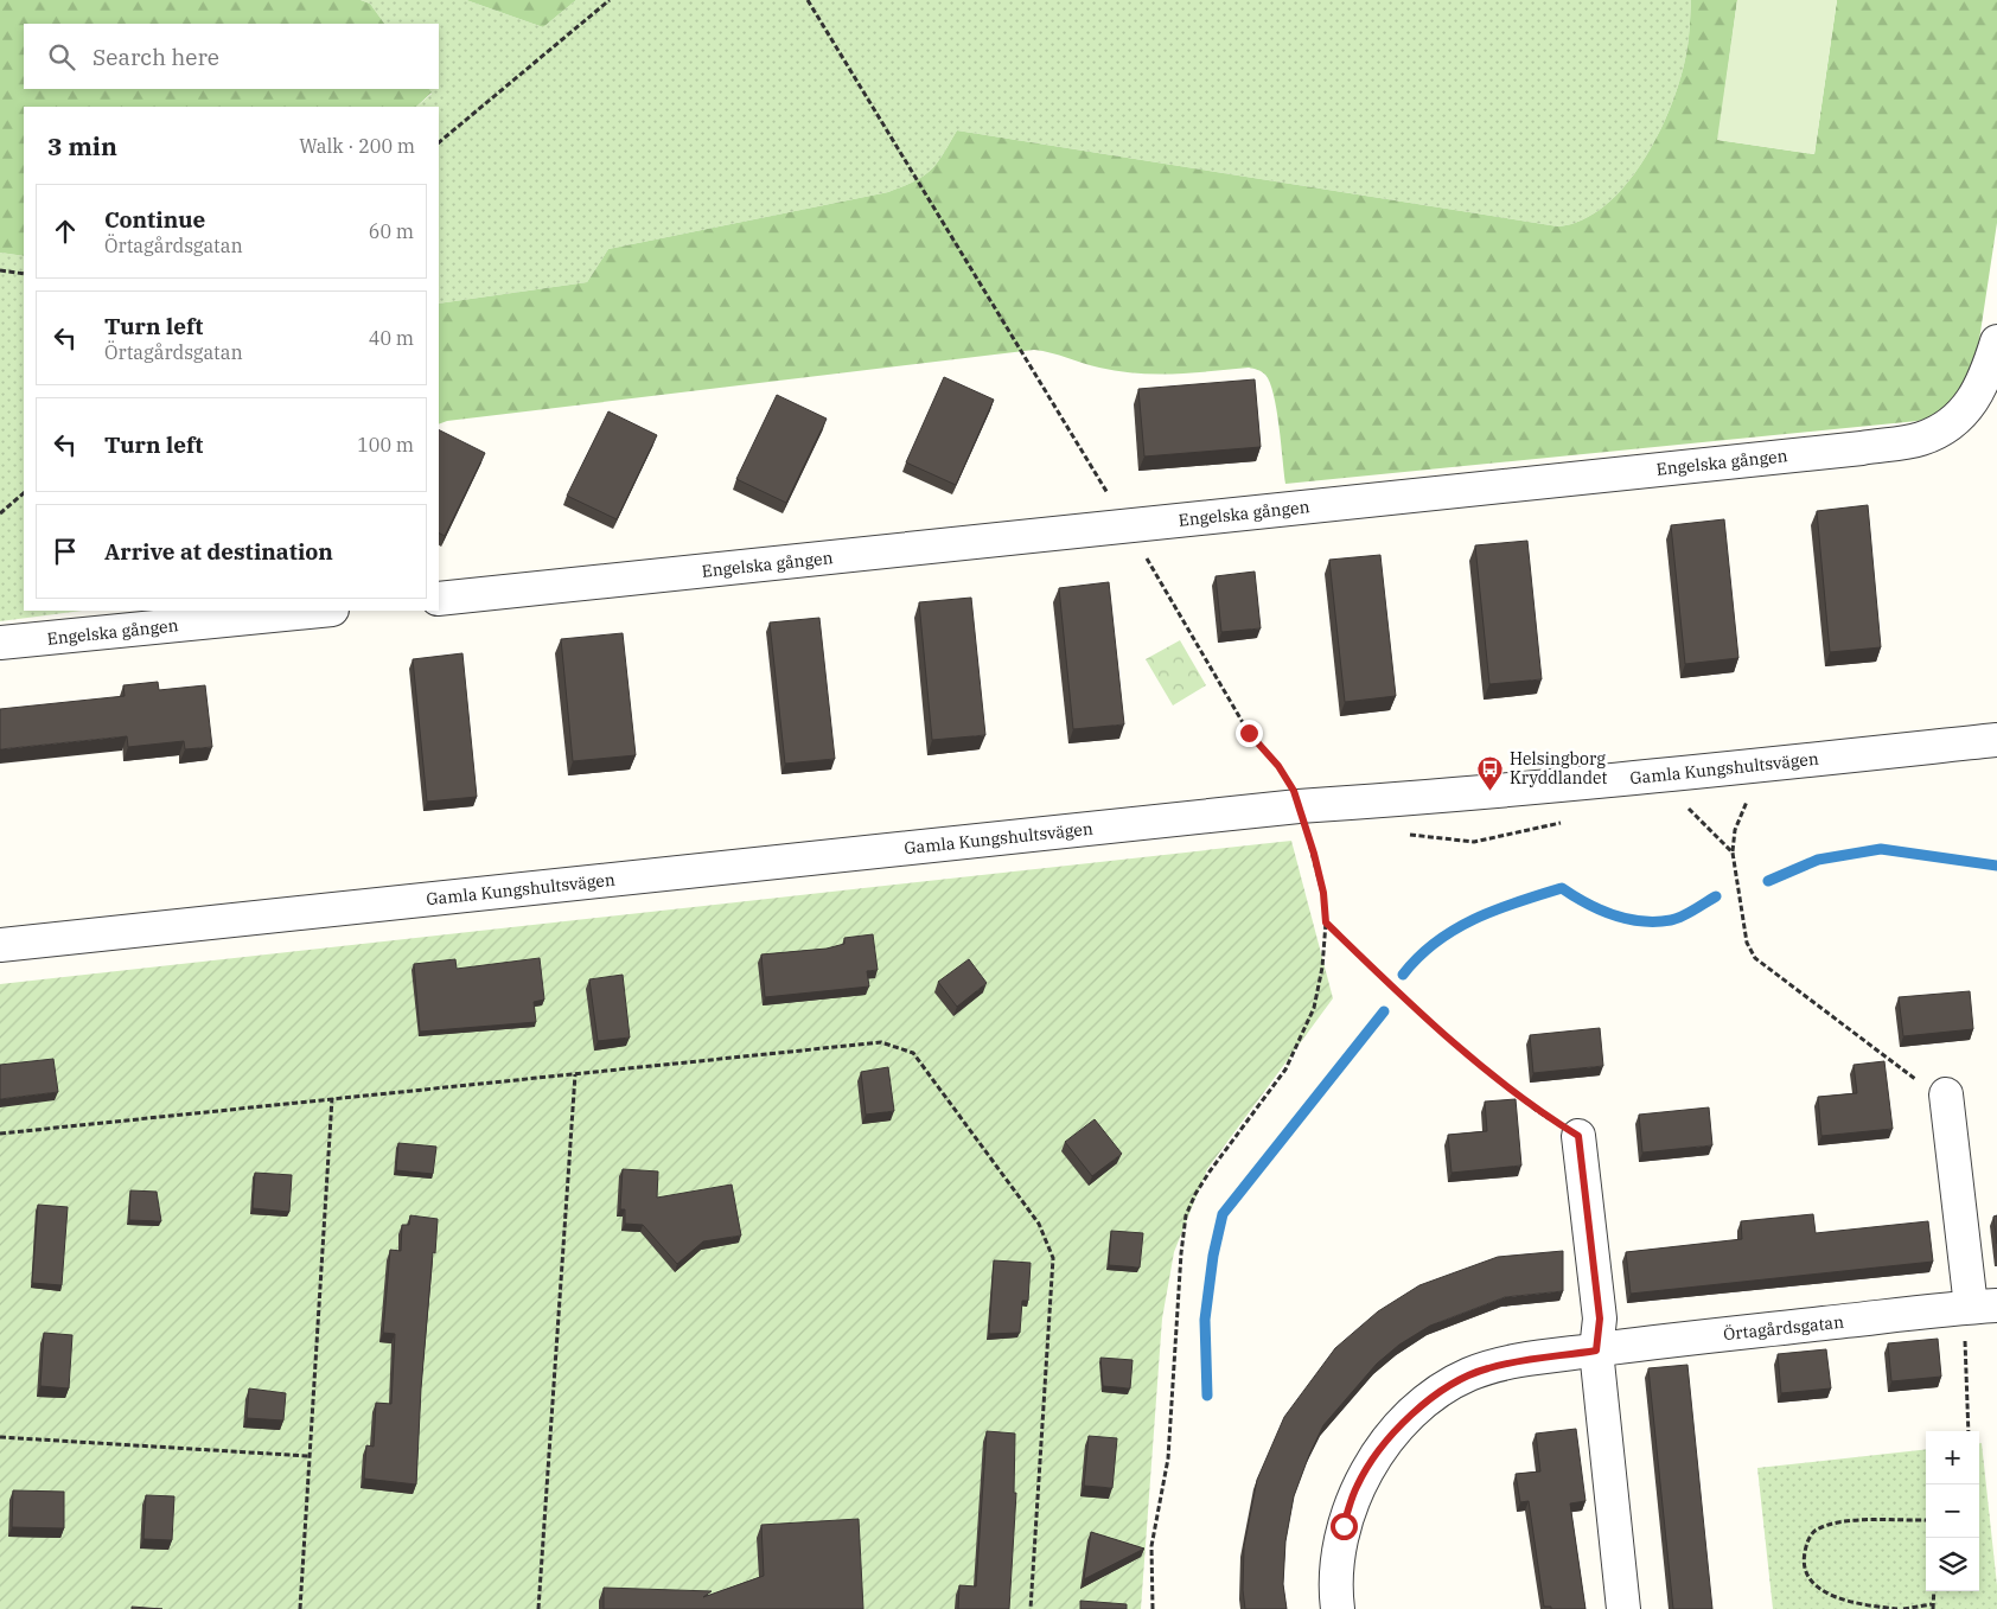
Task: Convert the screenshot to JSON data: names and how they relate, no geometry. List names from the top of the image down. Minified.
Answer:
{"streets":{"street":["Engelska gången","Gamla Kungshultsvägen","Örtagårdsgatan"]},"places":{"bus stop":["Helsingborg Kryddlandet"]},"page":{"search":"Search here","heading":["3 min","Walk · 200 m"],"list":[["Continue","Örtagårdsgatan","60 m"],["Turn left","Örtagårdsgatan","40 m"],["Turn left","100 m"],"Arrive at destination"],"map_buttons":["+","−"]}}
